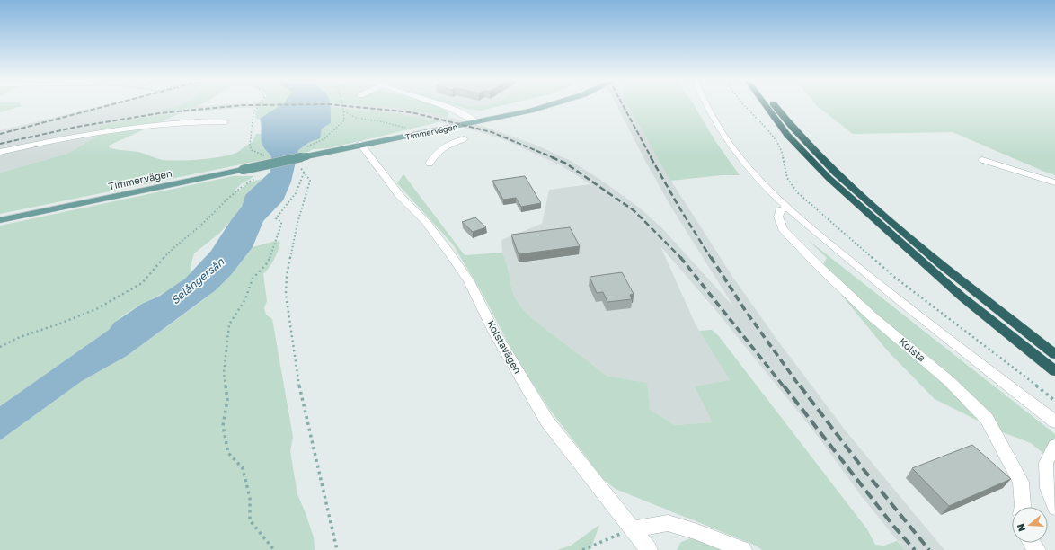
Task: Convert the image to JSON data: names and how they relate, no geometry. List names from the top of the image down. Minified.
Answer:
{"streets":{"main road":["Timmervägen"],"street":["Kolstavägen","Kolsta"]},"crossings":[["Timmervägen","Kolstavägen"]],"water":["Selångersån"],"north":"left"}
